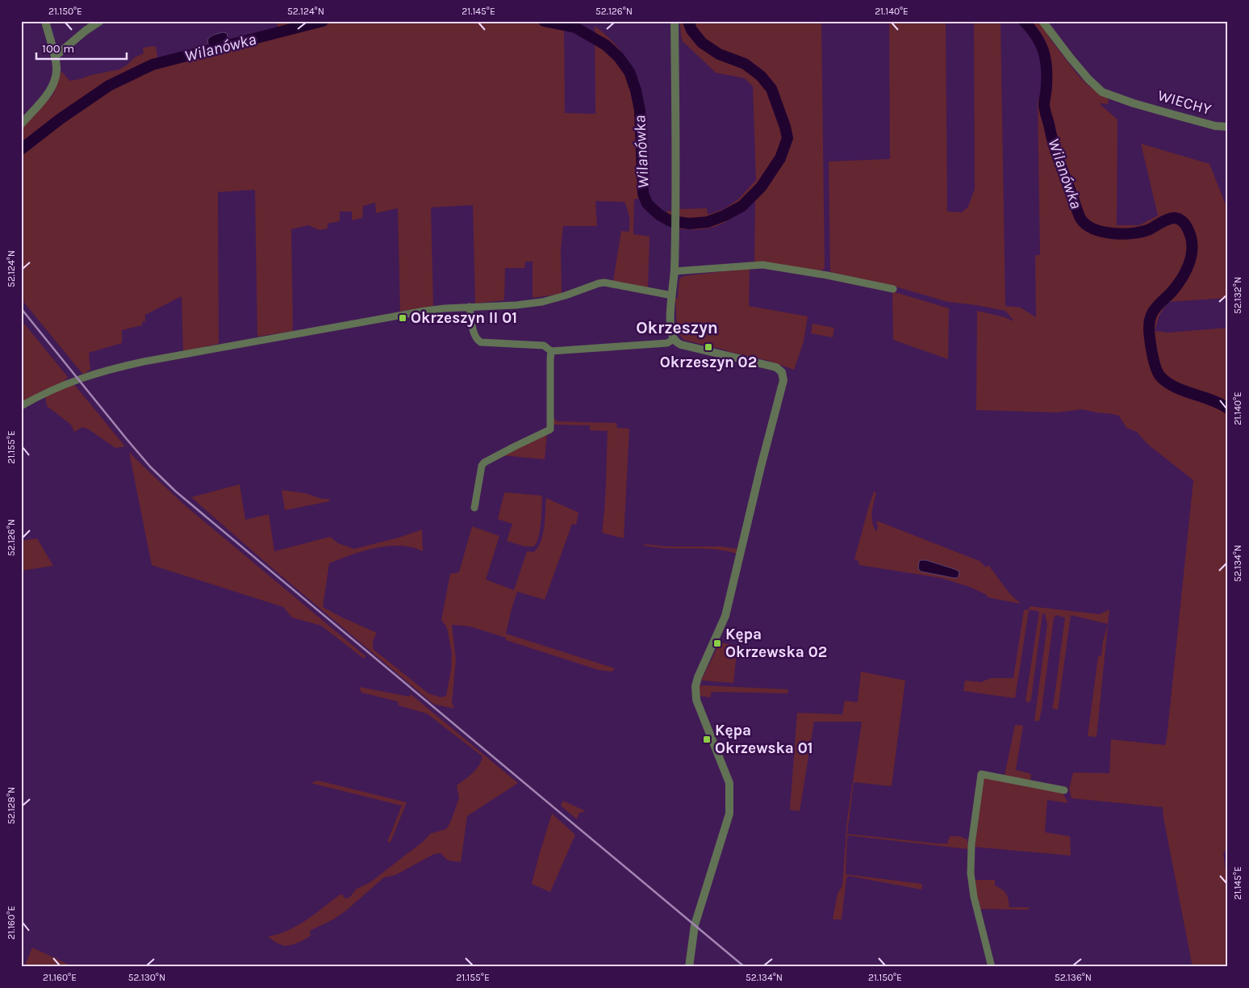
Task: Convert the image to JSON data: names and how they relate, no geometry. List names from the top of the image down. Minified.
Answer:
{"streets":{"street":["WIECHY"]},"districts":["Okrzeszyn"],"water":["Wilanówka"],"places":{"transit":["Okrzeszyn II 01","Okrzeszyn 02","Kępa Okrzewska 02","Kępa Okrzewska 01"]},"scale_bar":"100 m","coordinates":["21.150°E","52.124°N","21.145°E","52.126°N","21.140°E","52.132°N","21.155°E","52.134°N","52.128°N","21.160°E","52.130°N","52.136°N"]}
